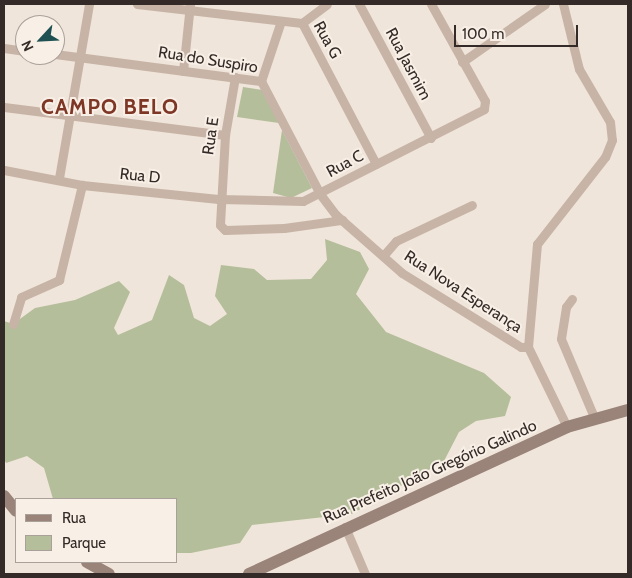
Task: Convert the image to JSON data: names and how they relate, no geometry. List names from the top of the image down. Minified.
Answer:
{"streets":{"main road":["Rua Prefeito João Gregório Galindo"],"street":["Rua G","Rua do Suspiro","Rua Jasmim","Rua E","Rua C","Rua D","Rua Nova Esperança"]},"crossings":[["Rua G","Rua C"],["Rua do Suspiro","Rua E"],["Rua do Suspiro","Rua C"],["Rua do Suspiro","Rua Nova Esperança"],["Rua Jasmim","Rua C"],["Rua E","Rua C"],["Rua E","Rua D"],["Rua E","Rua Nova Esperança"],["Rua C","Rua D"],["Rua C","Rua Nova Esperança"]],"districts":["CAMPO BELO"],"legend":["Rua","Parque"],"scale_bar":"100 m","north":"bottom left"}
